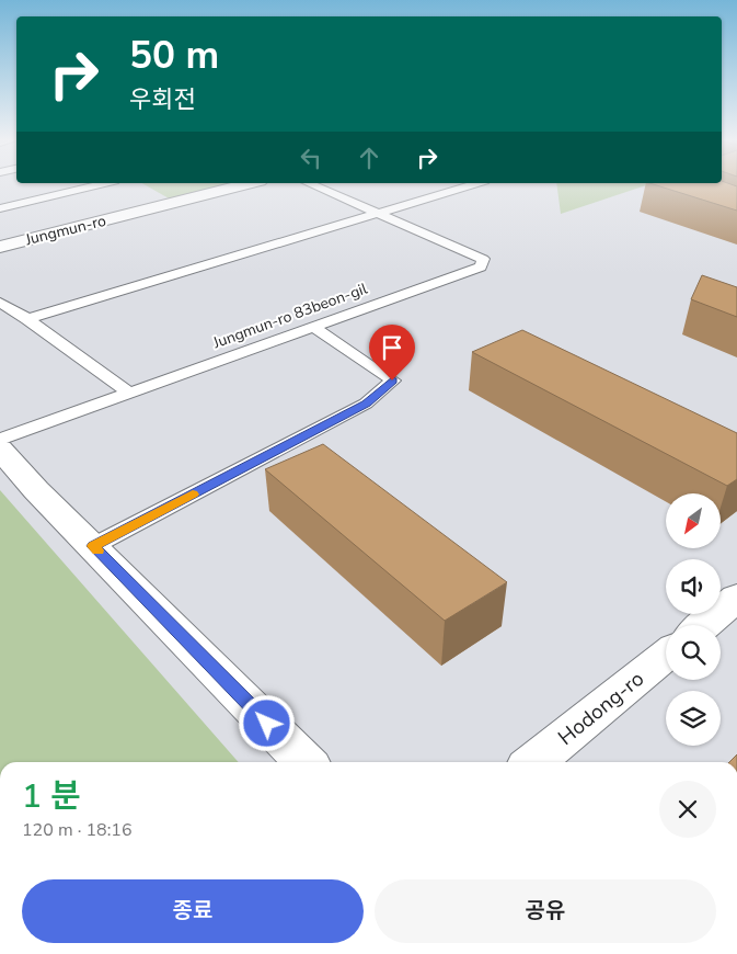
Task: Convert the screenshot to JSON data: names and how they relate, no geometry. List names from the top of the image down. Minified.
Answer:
{"streets":{"main road":["Jungmun-ro","Hodong-ro"],"lane":["Jungmun-ro 83beon-gil"]},"north":"bottom left","page":{"turn":["50 m","우회전"],"heading":["1 분","120 m · 18:16"],"buttons":["종료","공유"]}}
